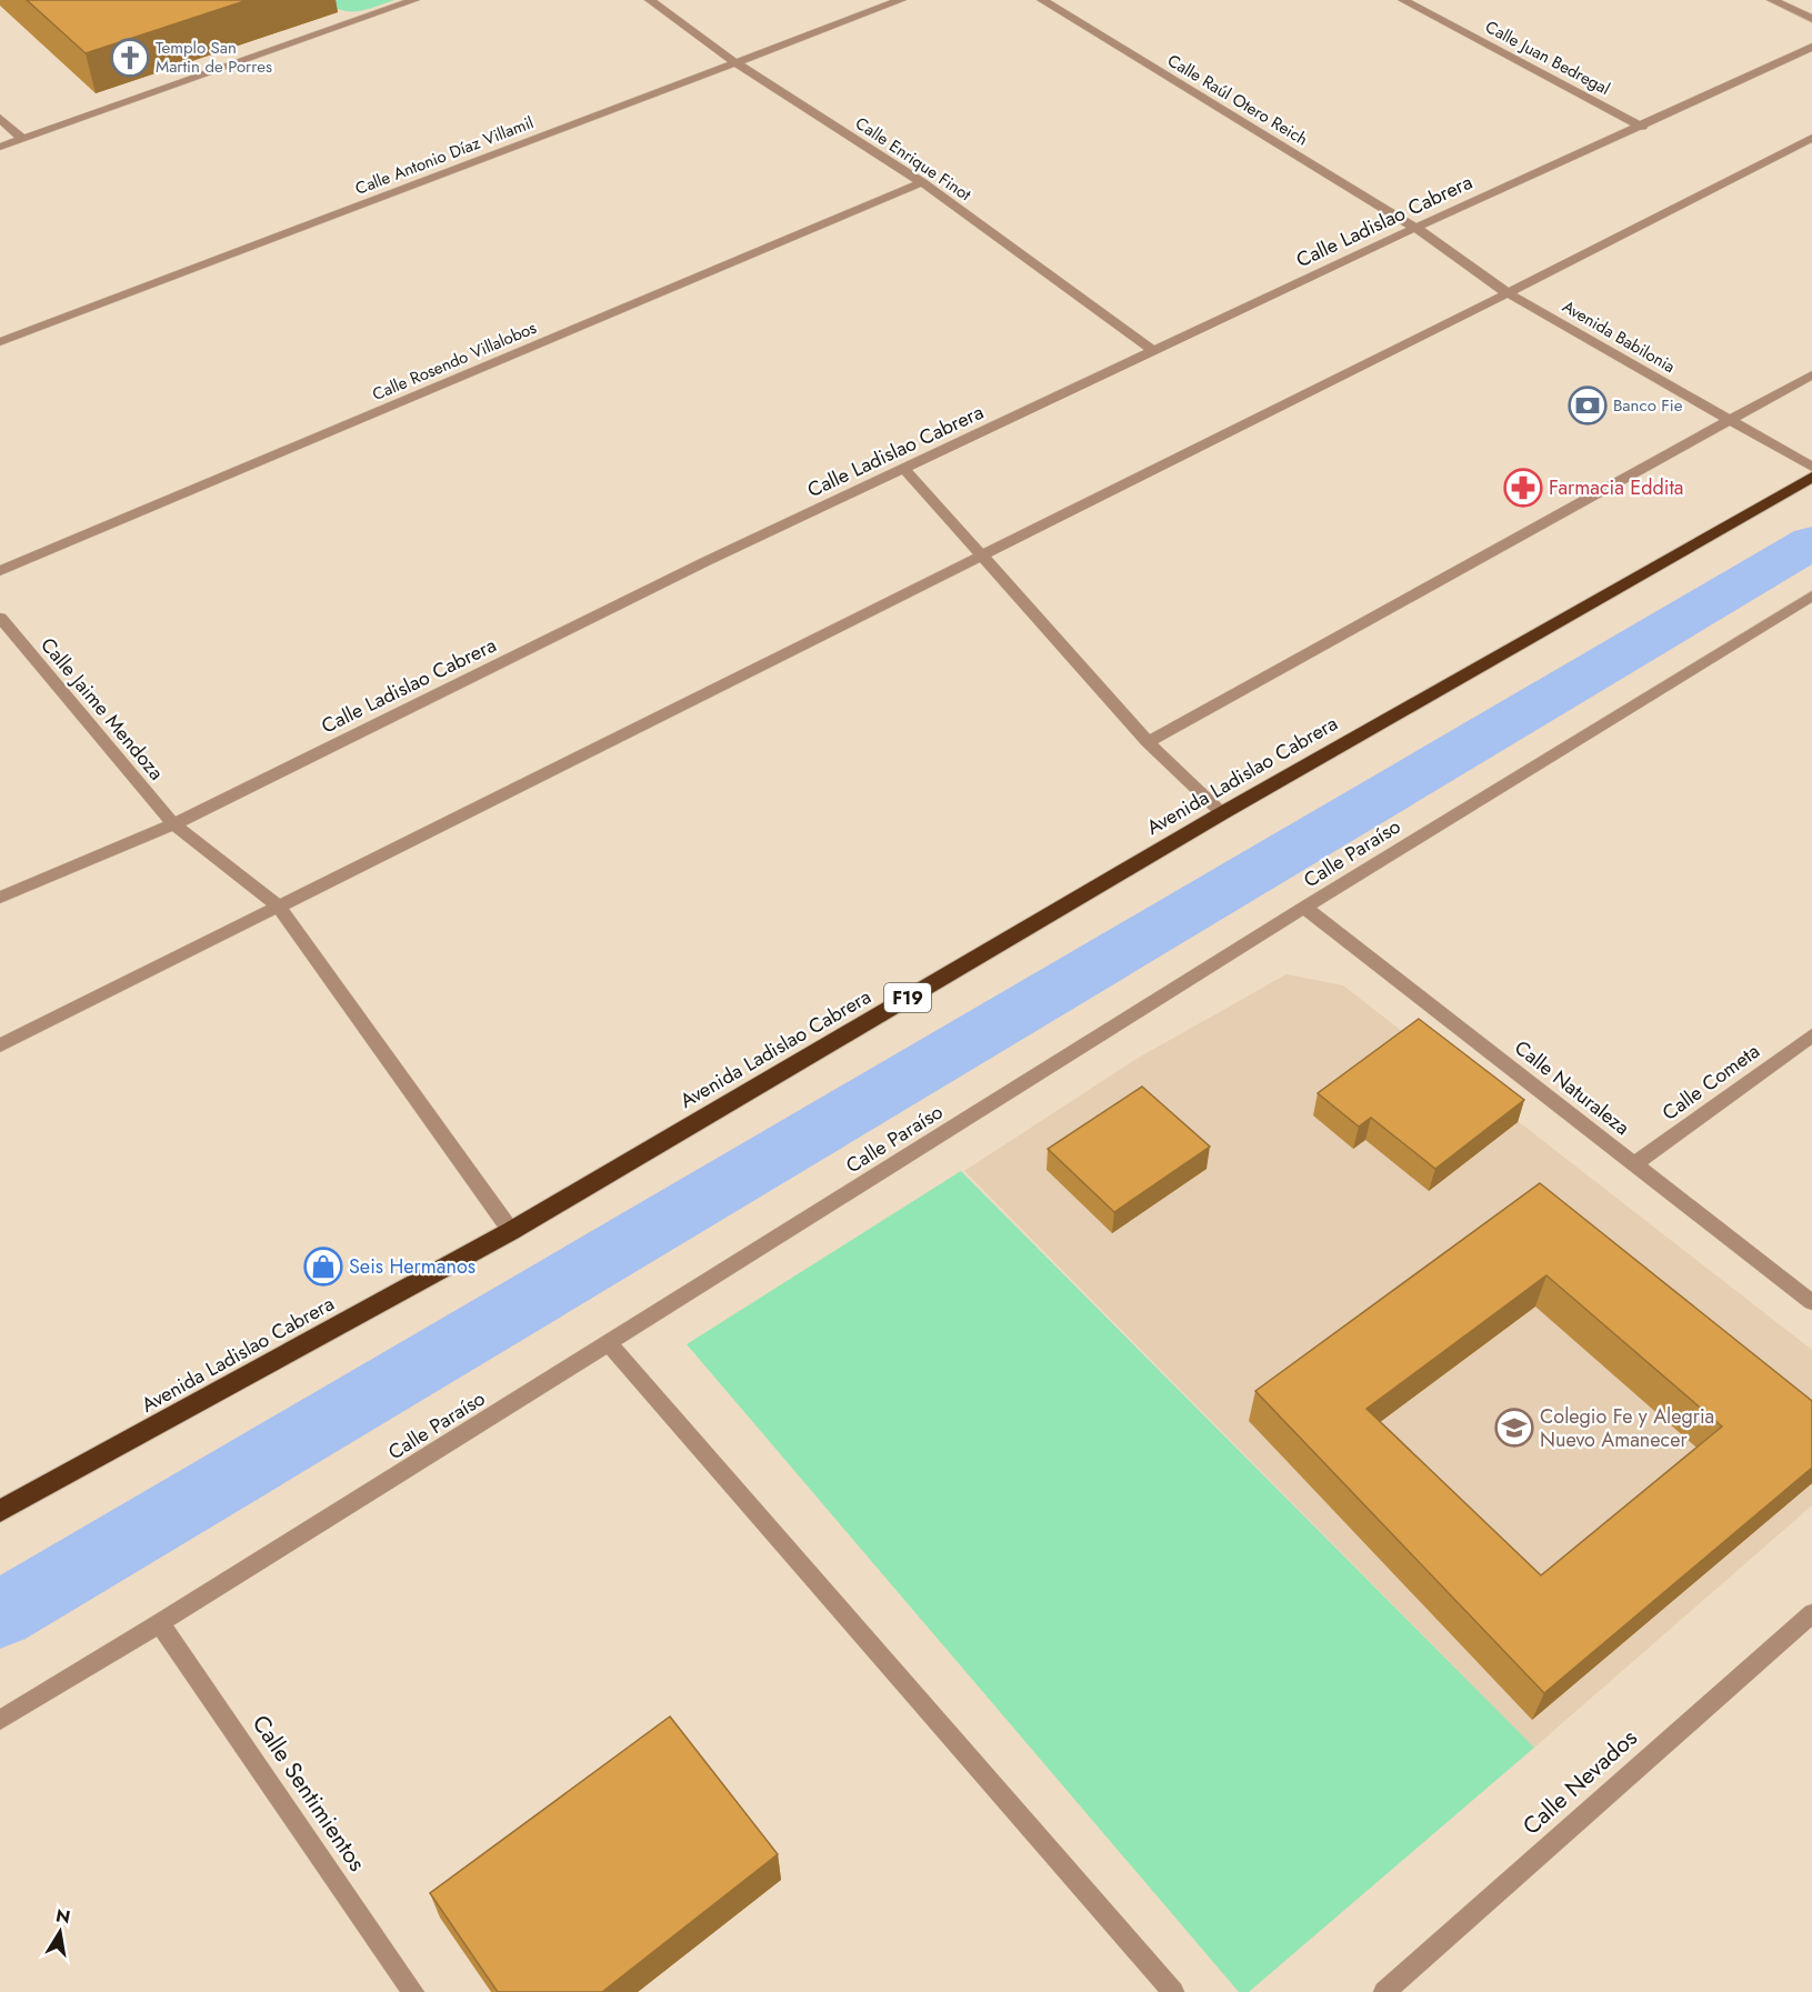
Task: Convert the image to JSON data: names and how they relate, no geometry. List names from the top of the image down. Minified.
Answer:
{"streets":{"highway":["Avenida Ladislao Cabrera","F19"],"street":["Calle Juan Bedregal","Calle Raúl Otero Reich","Calle Antonio Díaz Villamil","Calle Enrique Finot","Calle Ladislao Cabrera","Avenida Babilonia","Calle Rosendo Villalobos","Calle Jaime Mendoza","Calle Paraíso","Calle Cometa","Calle Naturaleza","Calle Nevados","Calle Sentimientos"]},"crossings":[["Calle Juan Bedregal","Calle Ladislao Cabrera"],["Calle Raúl Otero Reich","Calle Ladislao Cabrera"],["Calle Raúl Otero Reich","Avenida Babilonia"],["Calle Antonio Díaz Villamil","Calle Enrique Finot"],["Calle Enrique Finot","Calle Ladislao Cabrera"],["Calle Enrique Finot","Calle Rosendo Villalobos"],["Calle Ladislao Cabrera","Avenida Babilonia"],["Calle Ladislao Cabrera","Calle Jaime Mendoza"],["Calle Jaime Mendoza","Avenida Ladislao Cabrera"],["Calle Paraíso","Calle Naturaleza"],["Calle Paraíso","Calle Sentimientos"],["Calle Cometa","Calle Naturaleza"]],"places":{"church":["Templo San Martin de Porres"],"bank":["Banco Fie"],"pharmacy":["Farmacia Eddita"],"shop":["Seis Hermanos"],"school or university":["Colegio Fe y Alegria Nuevo Amanecer"]},"north":"top"}
